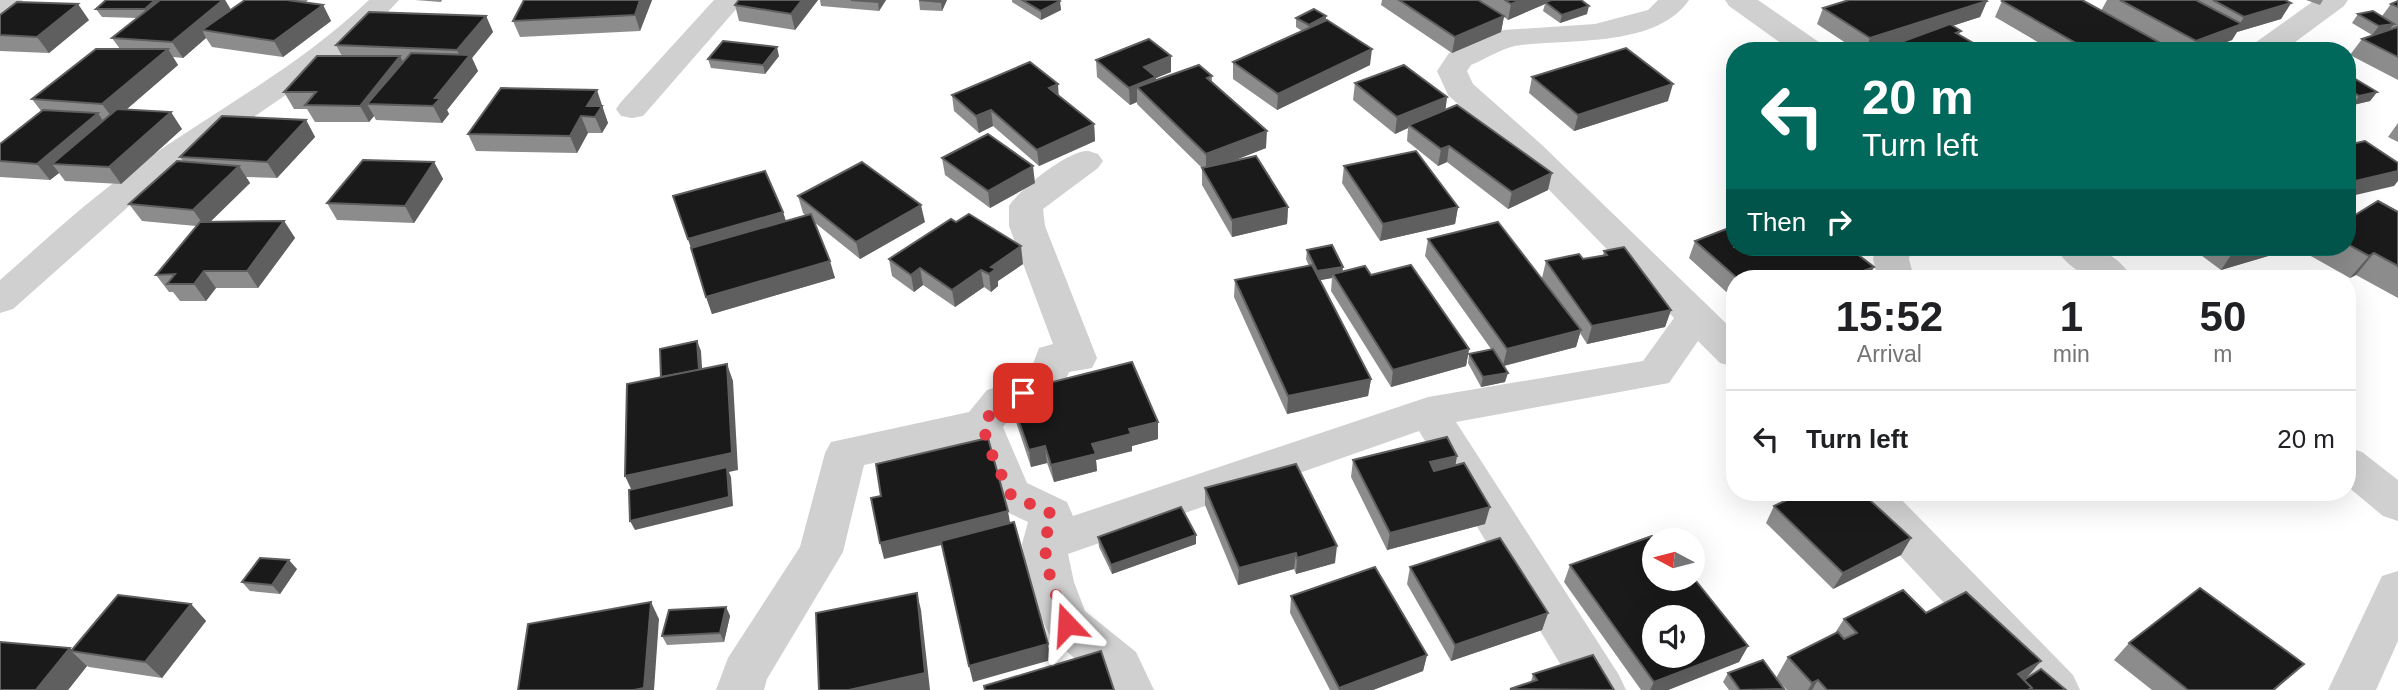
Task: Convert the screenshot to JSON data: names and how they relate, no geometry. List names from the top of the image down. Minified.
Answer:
{"north":"left","page":{"turn":["20 m","Turn left"],"then":"Then","eta":["15:52","Arrival","1","min","50","m"],"list":[{"name":"Turn left","value":"20 m"}]}}
